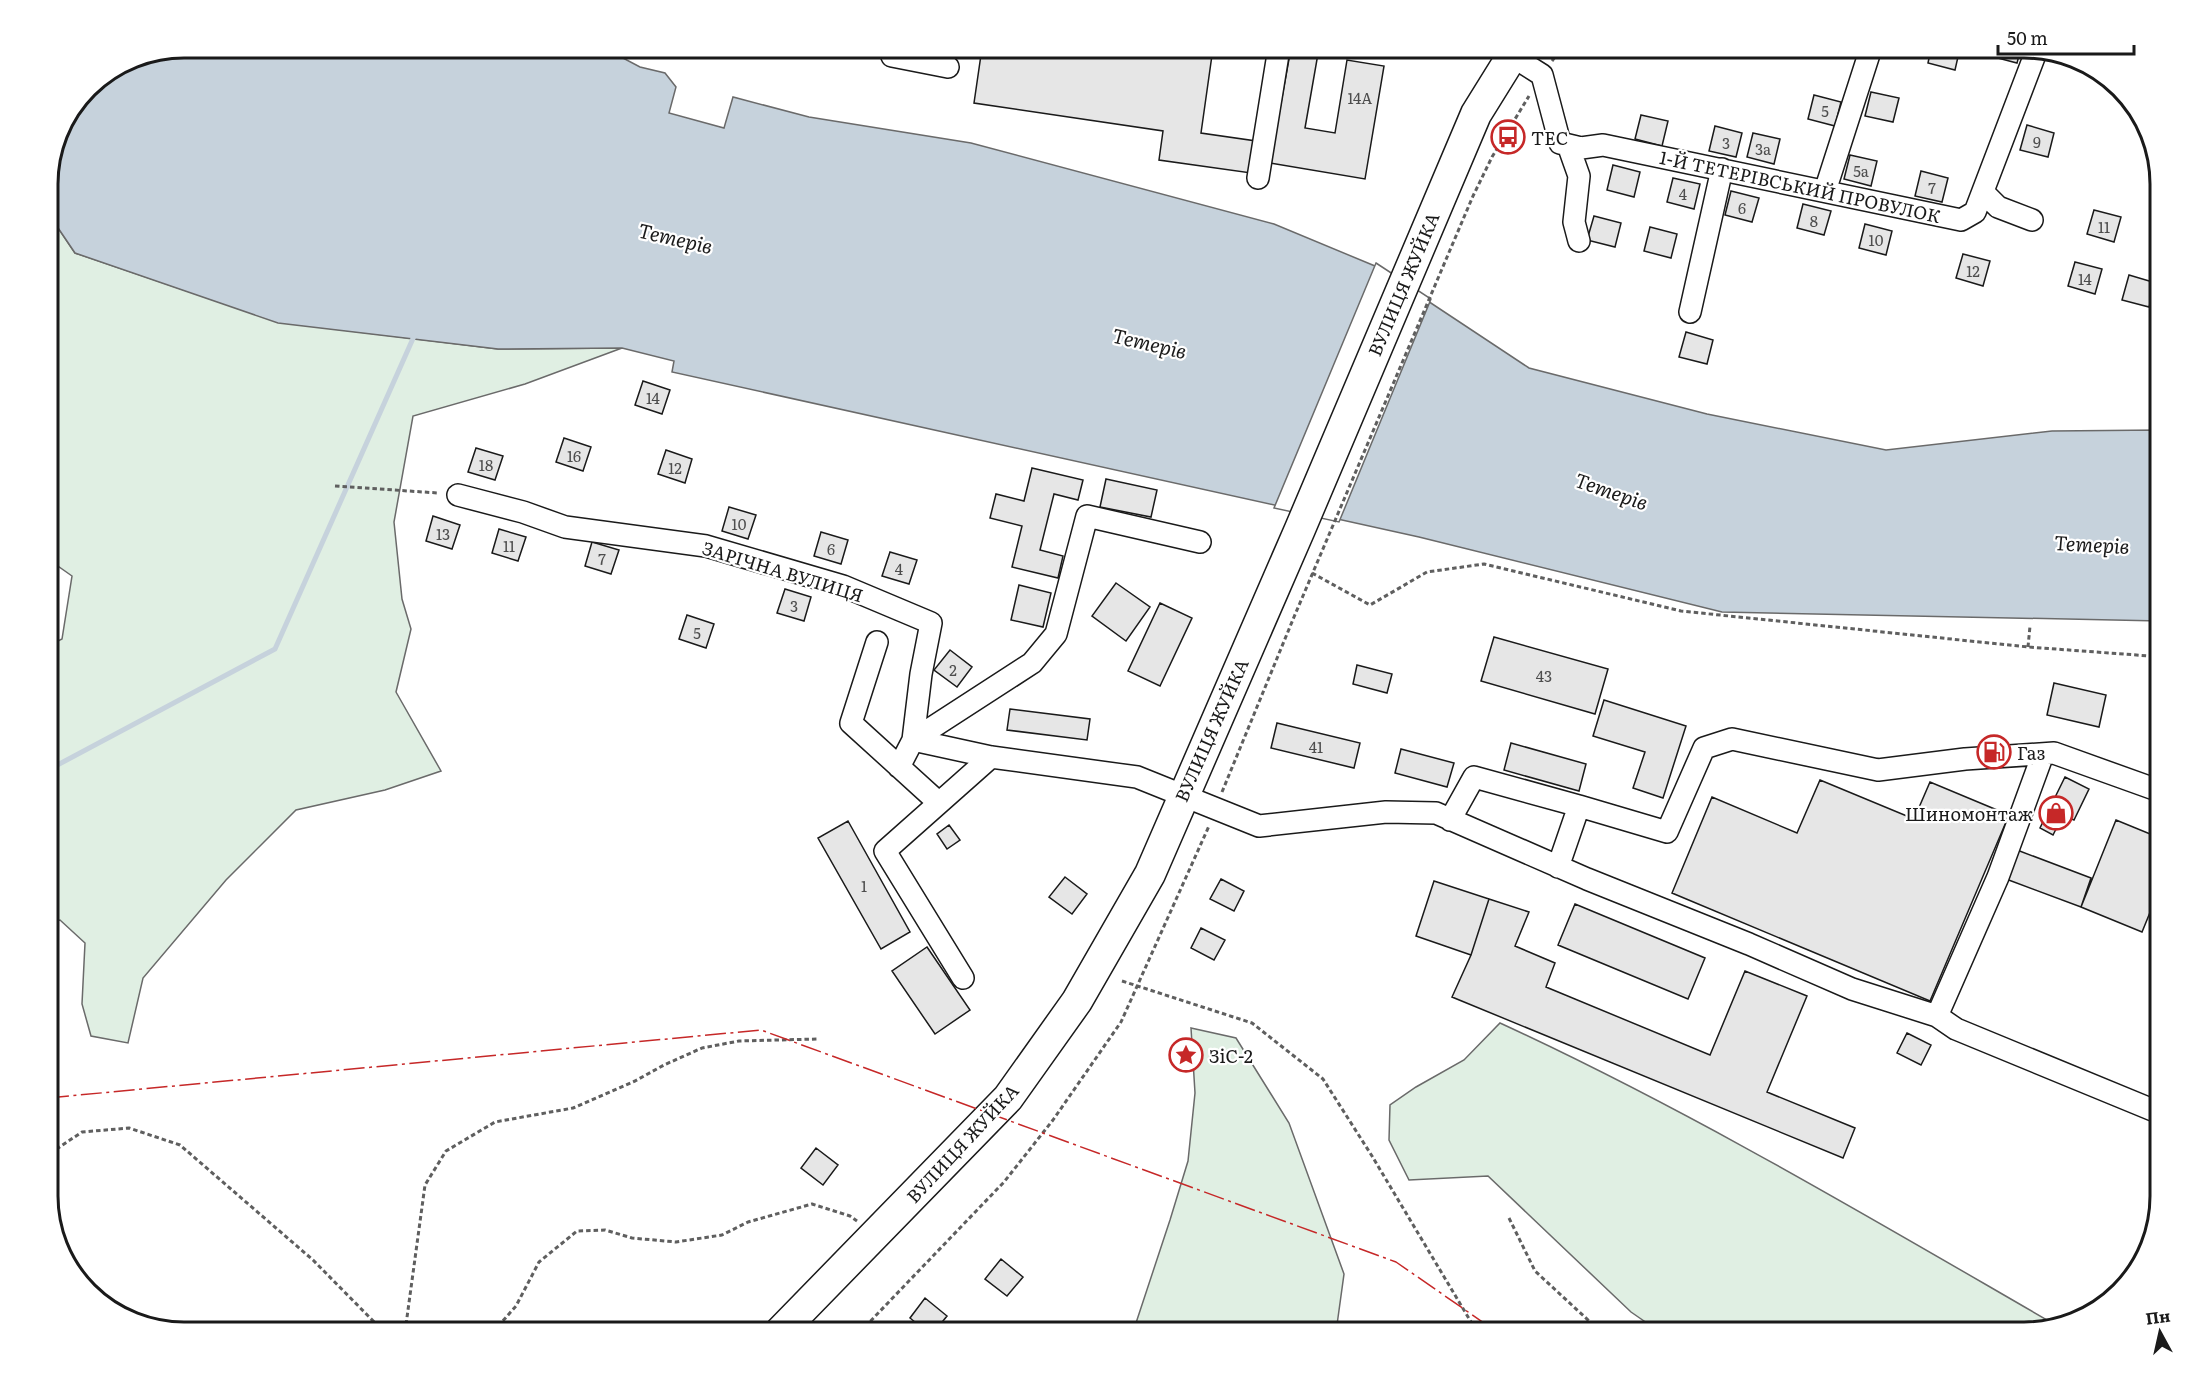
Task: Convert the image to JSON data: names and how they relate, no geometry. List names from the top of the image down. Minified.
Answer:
{"streets":{"highway":["ВУЛИЦЯ ЖУЙКА"],"street":["1-Й ТЕТЕРІВСЬКИЙ ПРОВУЛОК","ЗАРІЧНА ВУЛИЦЯ"]},"water":["Тетерів"],"places":{"bus stop":["ТЕС"],"fuel station":["Газ"],"shop":["Шиномонтаж"],"place":["ЗіС-2"]},"house_numbers":["14А","5","9","3","3а","5а","7","4","6","8","11","10","12","14","14","16","18","12","10","13","11","6","7","4","3","5","2","43","41","1"],"scale_bar":"50 m","north":"top"}
